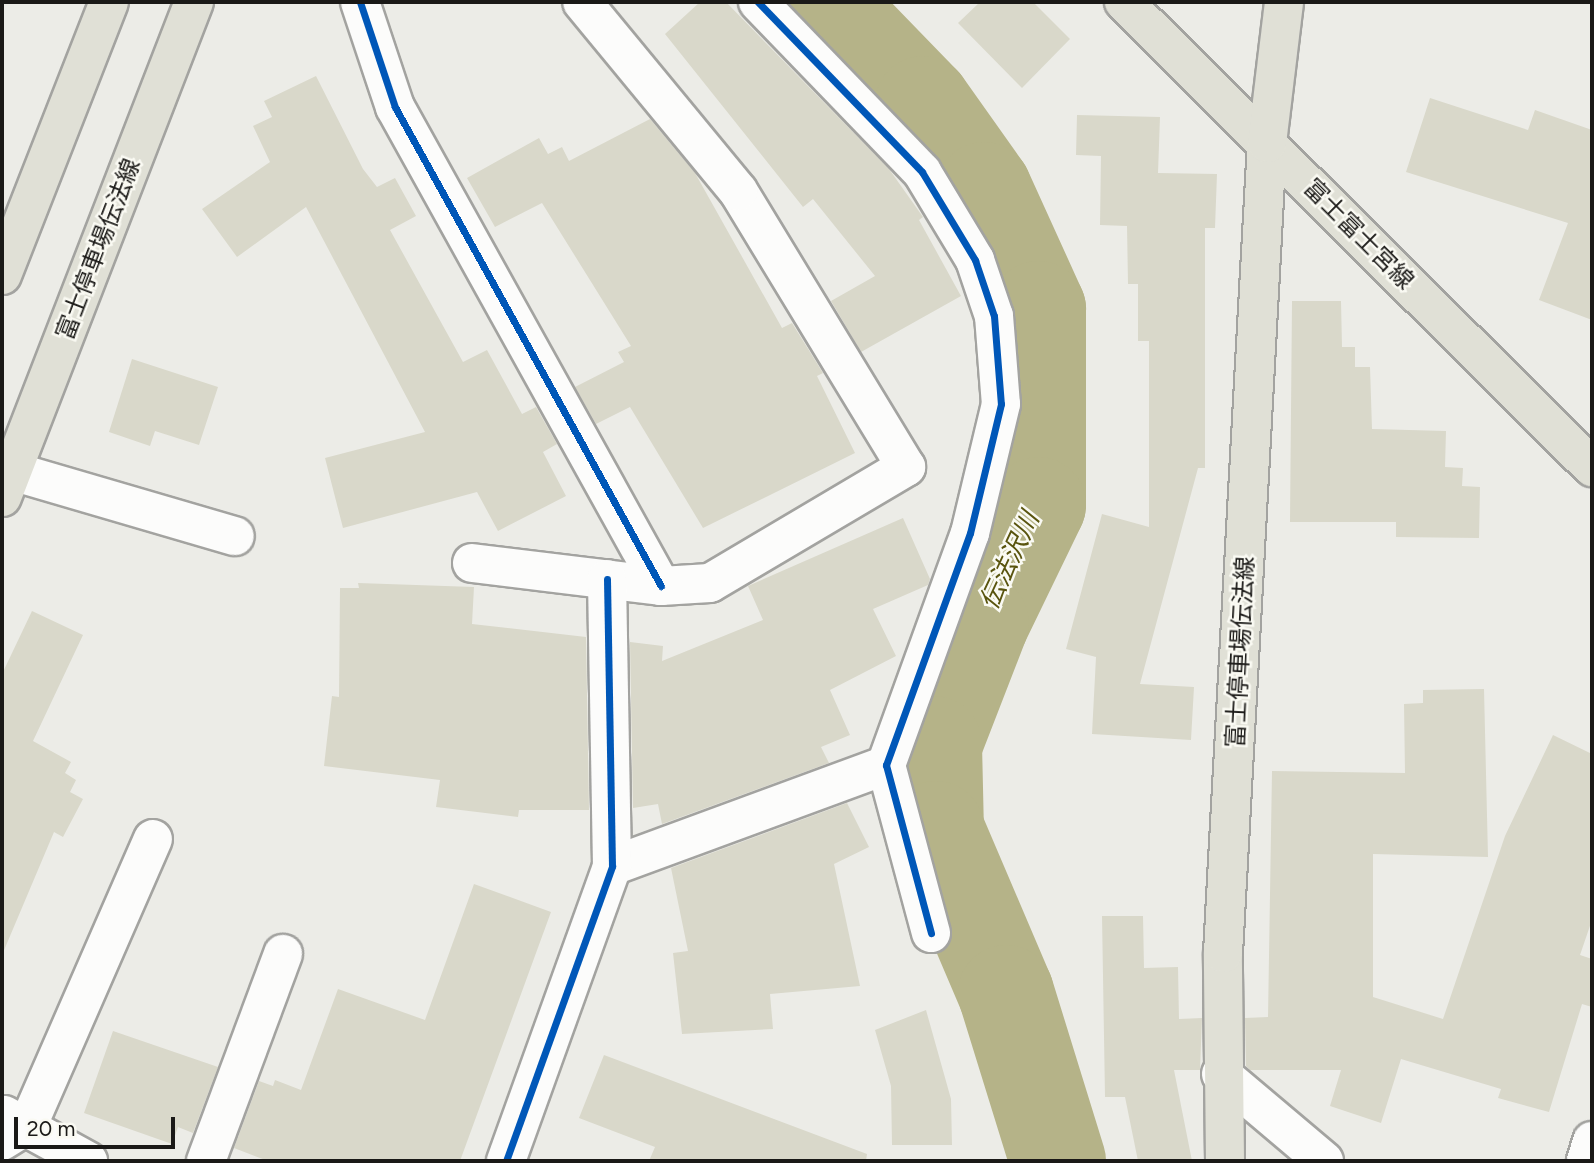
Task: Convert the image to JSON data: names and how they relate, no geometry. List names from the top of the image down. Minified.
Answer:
{"streets":{"main road":["富士富士宮線","富士停車場伝法線"]},"crossings":[["富士富士宮線","富士停車場伝法線"]],"water":["伝法沢川"],"scale_bar":"20 m"}
